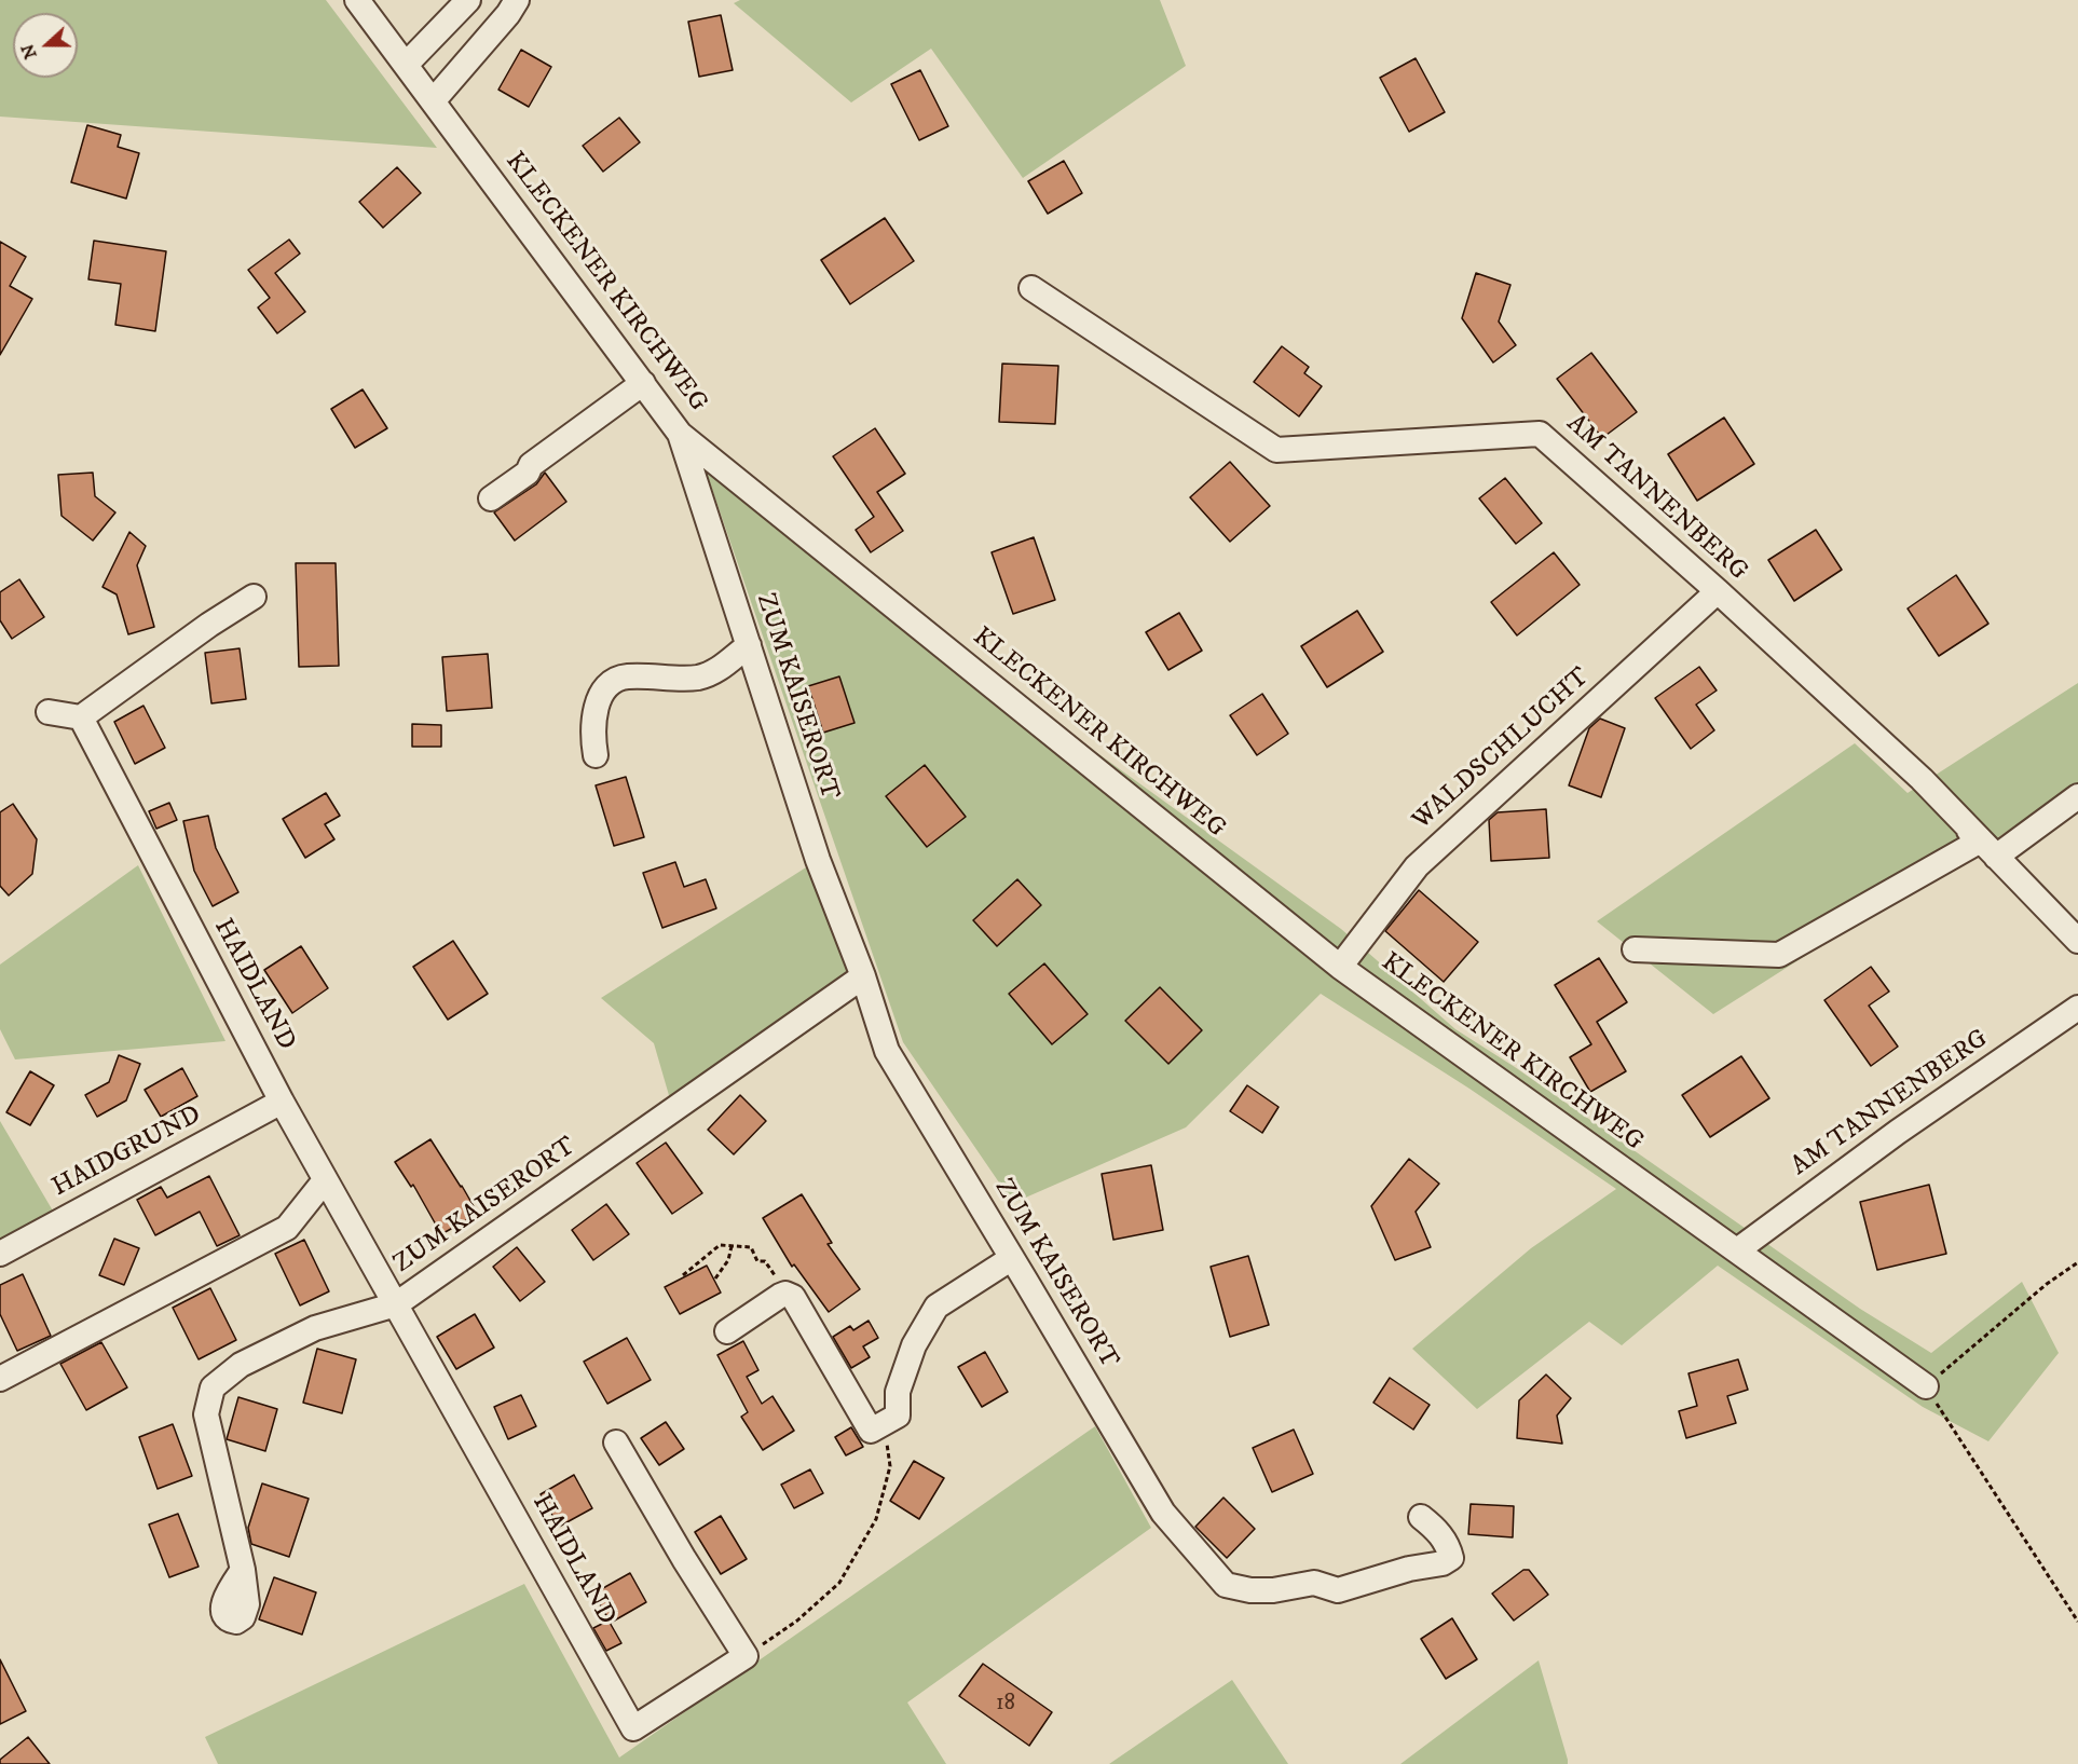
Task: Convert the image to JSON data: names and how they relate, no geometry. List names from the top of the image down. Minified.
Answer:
{"streets":{"street":["KLECKENER KIRCHWEG","AM TANNENBERG","ZUM KAISERORT","WALDSCHLUCHT","HAIDLAND","HAIDGRUND"]},"crossings":[["KLECKENER KIRCHWEG","AM TANNENBERG"],["KLECKENER KIRCHWEG","ZUM KAISERORT"],["KLECKENER KIRCHWEG","WALDSCHLUCHT"],["AM TANNENBERG","WALDSCHLUCHT"],["ZUM KAISERORT","HAIDLAND"],["HAIDLAND","HAIDGRUND"]],"house_numbers":["18"],"north":"left"}
